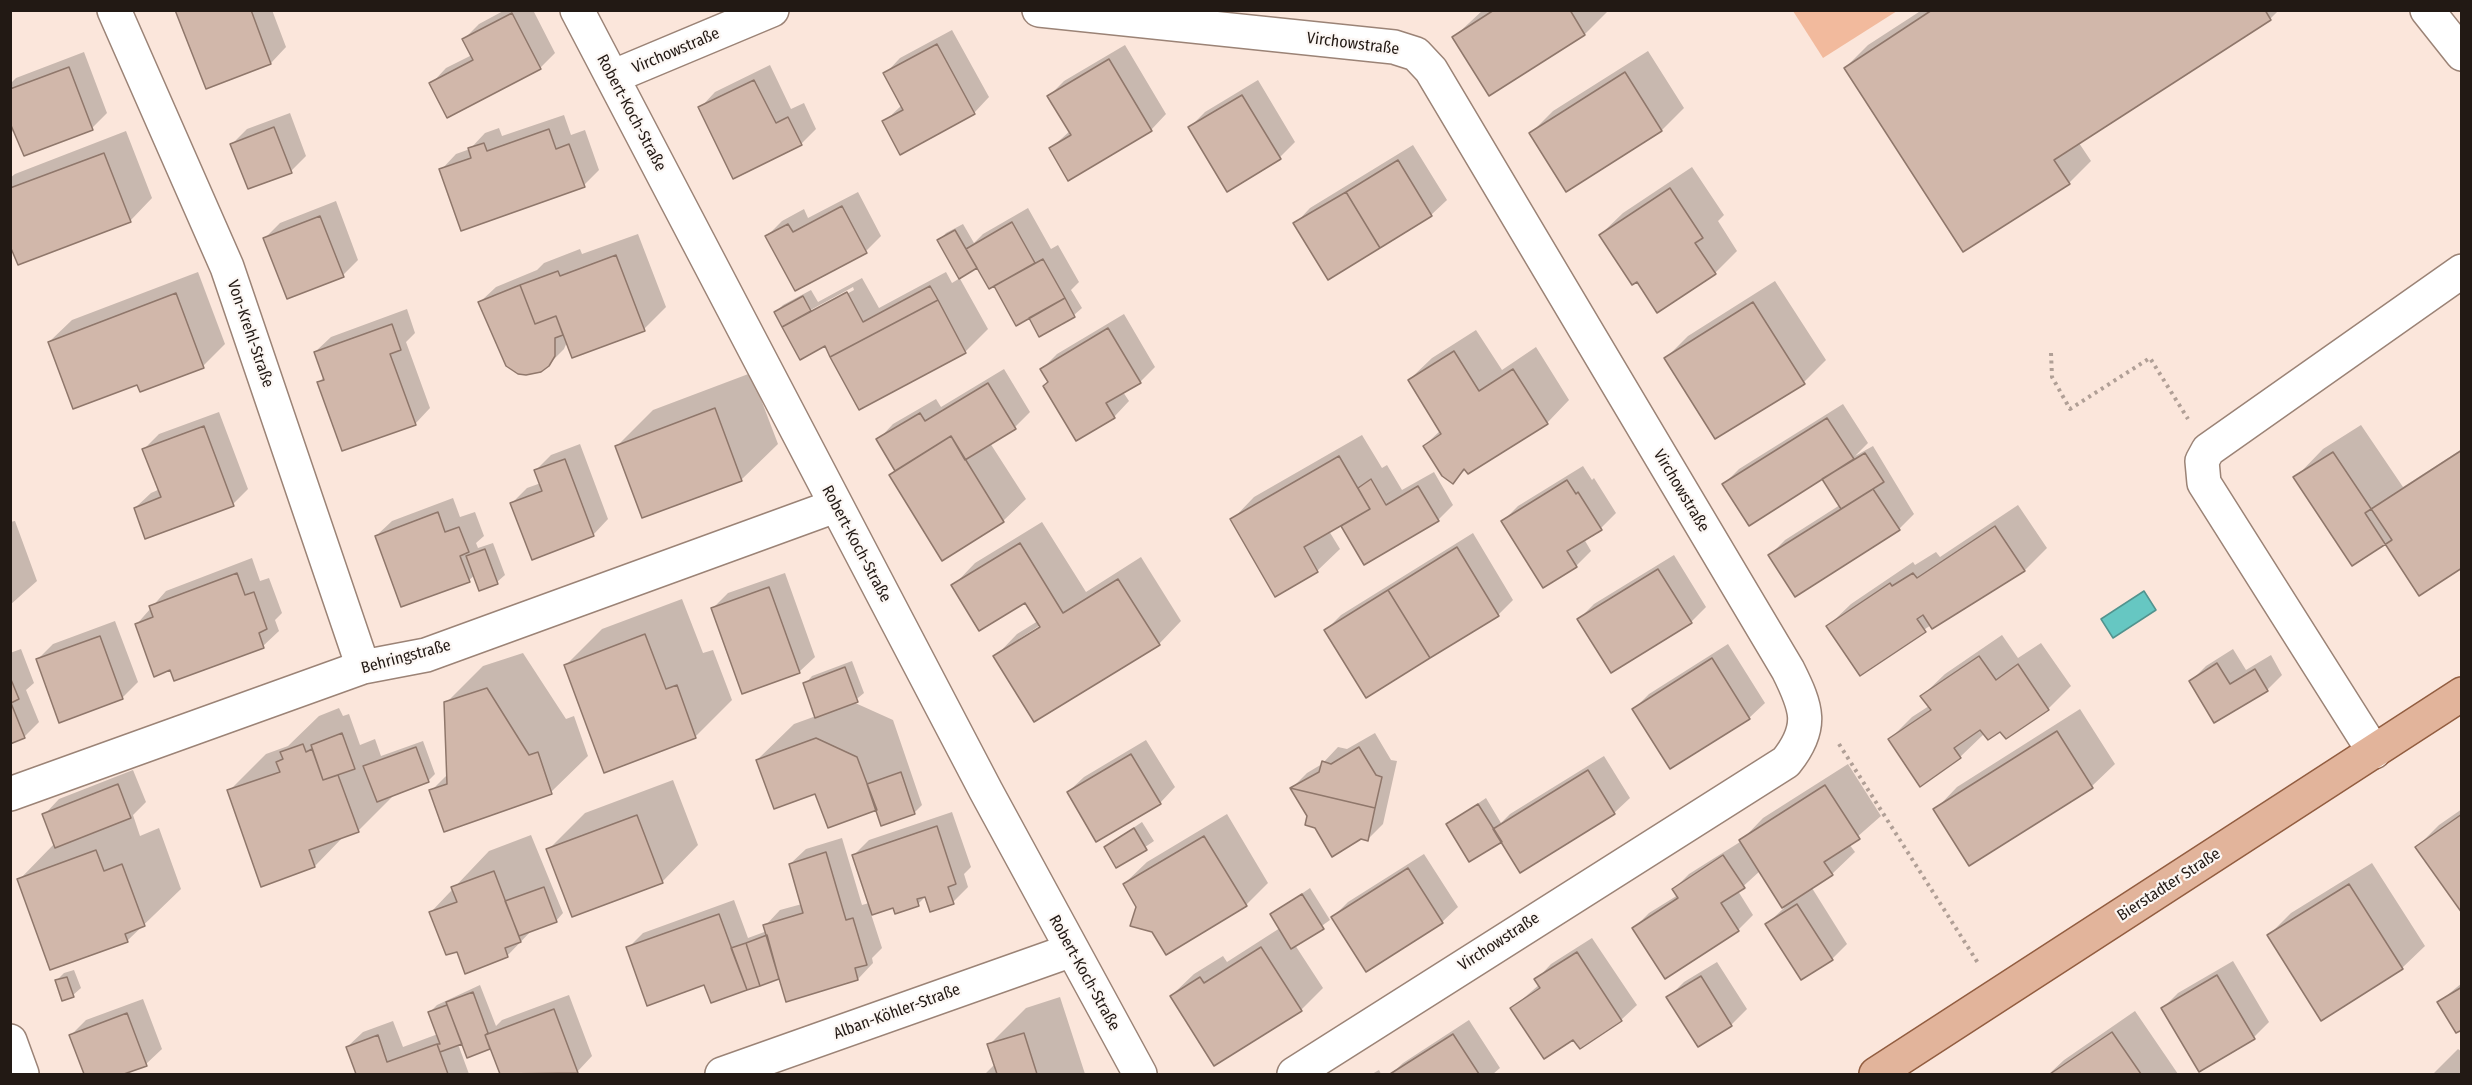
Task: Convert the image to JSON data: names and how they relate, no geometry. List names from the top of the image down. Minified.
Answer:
{"streets":{"main road":["Bierstadter Straße"],"street":["Virchowstraße","Robert-Koch-Straße","Von-Krehl-Straße","Behringstraße","Alban-Köhler-Straße"]},"crossings":[["Virchowstraße","Robert-Koch-Straße"],["Robert-Koch-Straße","Behringstraße"],["Robert-Koch-Straße","Alban-Köhler-Straße"],["Von-Krehl-Straße","Behringstraße"]]}
